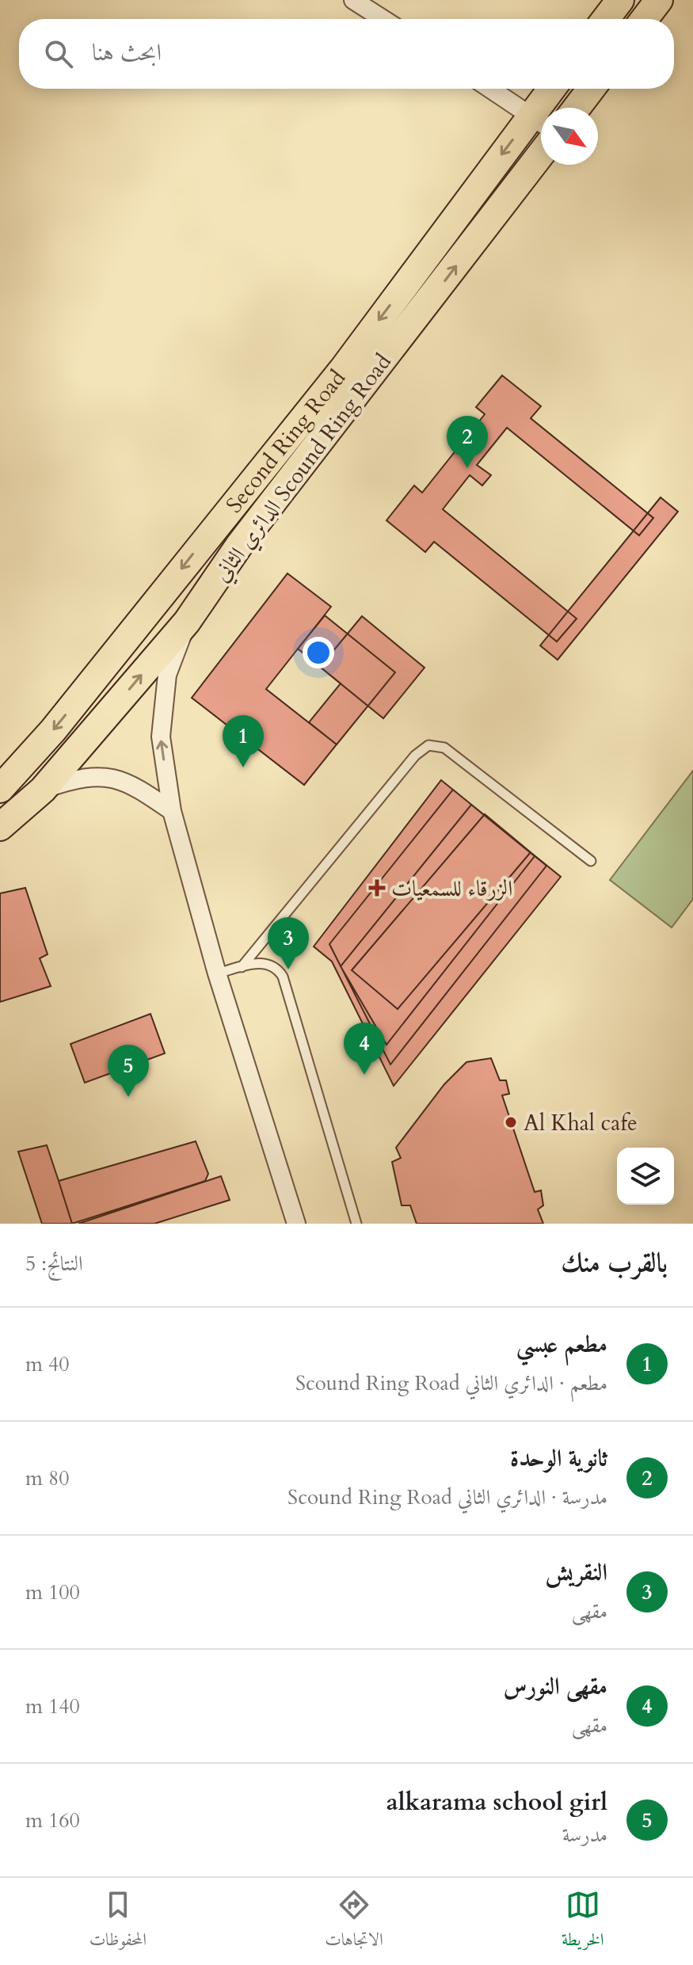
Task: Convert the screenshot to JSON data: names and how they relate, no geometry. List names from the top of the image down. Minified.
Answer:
{"streets":{"main road":["Second Ring Road","الدائري الثاني Scound Ring Road"]},"one_way":["Second Ring Road","الدائري الثاني Scound Ring Road"],"places":{"health":["الزرقاء للسمعيات"],"other":["Al Khal cafe"]},"north":"bottom right","page":{"search":"ابحث هنا","pins":["2","1","3","4","5"],"heading":["بالقرب منك","النتائج: 5"],"list":[{"mark":"1","name":"مطعم عبسي","note":"مطعم · الدائري الثاني Scound Ring Road","value":"40 m"},{"mark":"2","name":"ثانوية الوحدة","note":"مدرسة · الدائري الثاني Scound Ring Road","value":"80 m"},{"mark":"3","name":"النقريش","note":"مقهى","value":"100 m"},{"mark":"4","name":"مقهى النورس","note":"مقهى","value":"140 m"},{"mark":"5","name":"alkarama school girl","note":"مدرسة","value":"160 m"}],"nav":["الخريطة","الاتجاهات","المحفوظات"]}}
